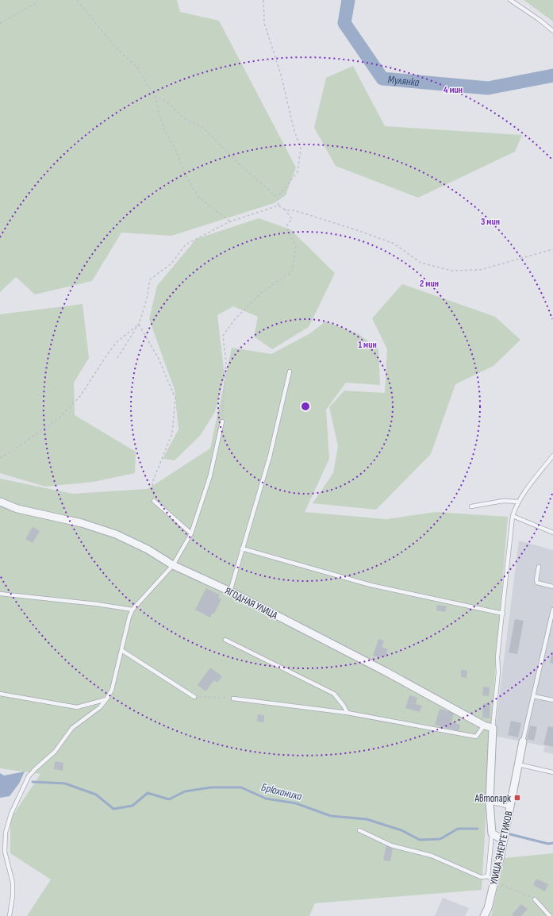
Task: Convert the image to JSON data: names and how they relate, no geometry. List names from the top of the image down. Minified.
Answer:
{"streets":{"street":["ЯГОДНАЯ УЛИЦА","УЛИЦА ЭНЕРГЕТИКОВ"]},"water":["Мулянка","Брюханиха"],"places":{"transit":["Автопарк"]},"rings":["4 мин","3 мин","2 мин","1 мин"]}
